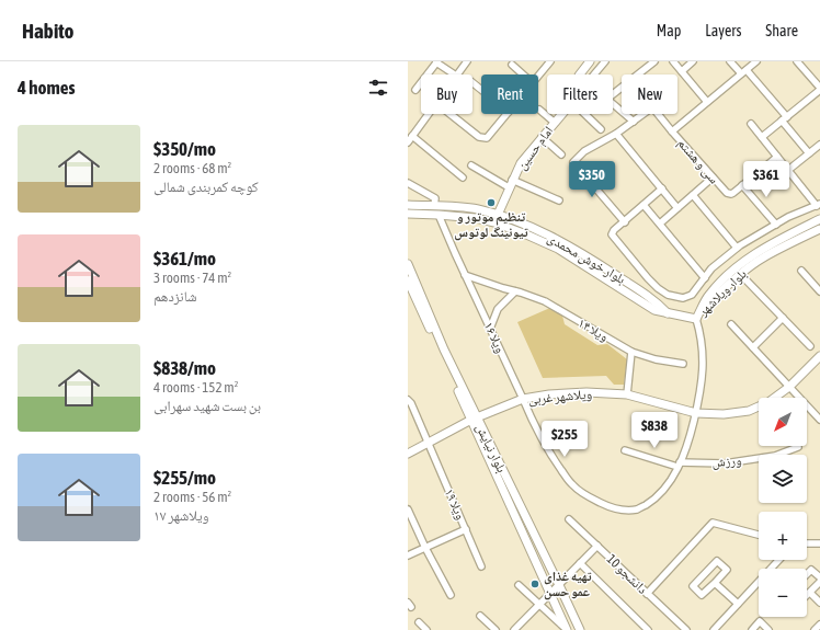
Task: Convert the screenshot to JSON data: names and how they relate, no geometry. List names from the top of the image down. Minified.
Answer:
{"streets":{"street":["امام حسین","سی و هشتم","بلوار خوش محمدی","بلوار ویلاشهر","۱۴ ویلا","۱۶ ویلا","ویلاشهر غربی","بلوار نیایش","ورزش","۱۹ ویلا","دانشجو 10"]},"crossings":[["امام حسین","بلوار خوش محمدی"],["بلوار خوش محمدی","۱۶ ویلا"],["۱۴ ویلا","۱۶ ویلا"],["۱۶ ویلا","ویلاشهر غربی"],["۱۶ ویلا","ورزش"],["ویلاشهر غربی","بلوار نیایش"],["ویلاشهر غربی","۱۹ ویلا"]],"places":["تنظیم موتور و تیونینگ لوتوس","تهیه غذای عمو حسن"],"north":"bottom left","page":{"header":"Habito","nav":["Map","Layers","Share"],"heading":"4 homes","chip":["Buy","Rent","Filters","New"],"list":[{"name":"$350/mo","note":"2 rooms · 68 m² · کوچه کمربندی شمالی"},{"name":"$361/mo","note":"3 rooms · 74 m² · شانزدهم"},{"name":"$838/mo","note":"4 rooms · 152 m² · بن بست شهید سهرابی"},{"name":"$255/mo","note":"2 rooms · 56 m² · ویلاشهر ۱۷"}],"price":["$350","$361","$838","$255"],"map_buttons":["+","−"]}}
